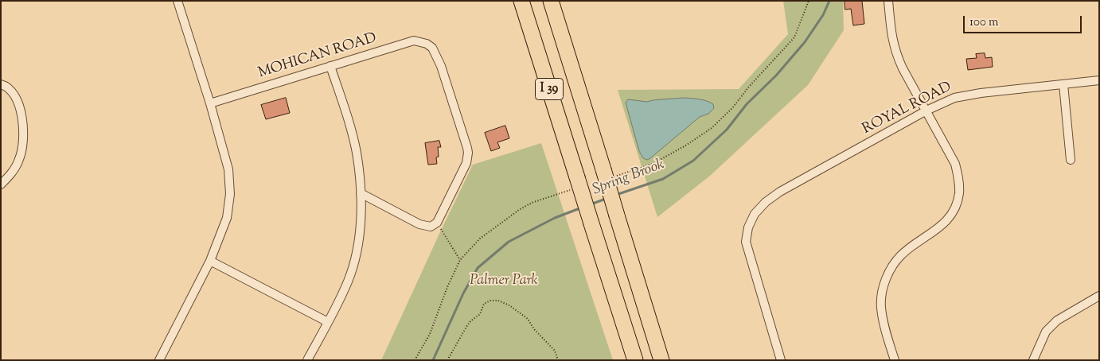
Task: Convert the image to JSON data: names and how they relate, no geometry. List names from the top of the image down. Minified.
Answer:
{"streets":{"highway":["I 39"],"street":["MOHICAN ROAD","ROYAL ROAD"]},"water":["Spring Brook"],"parks":["Palmer Park"],"scale_bar":"100 m"}
